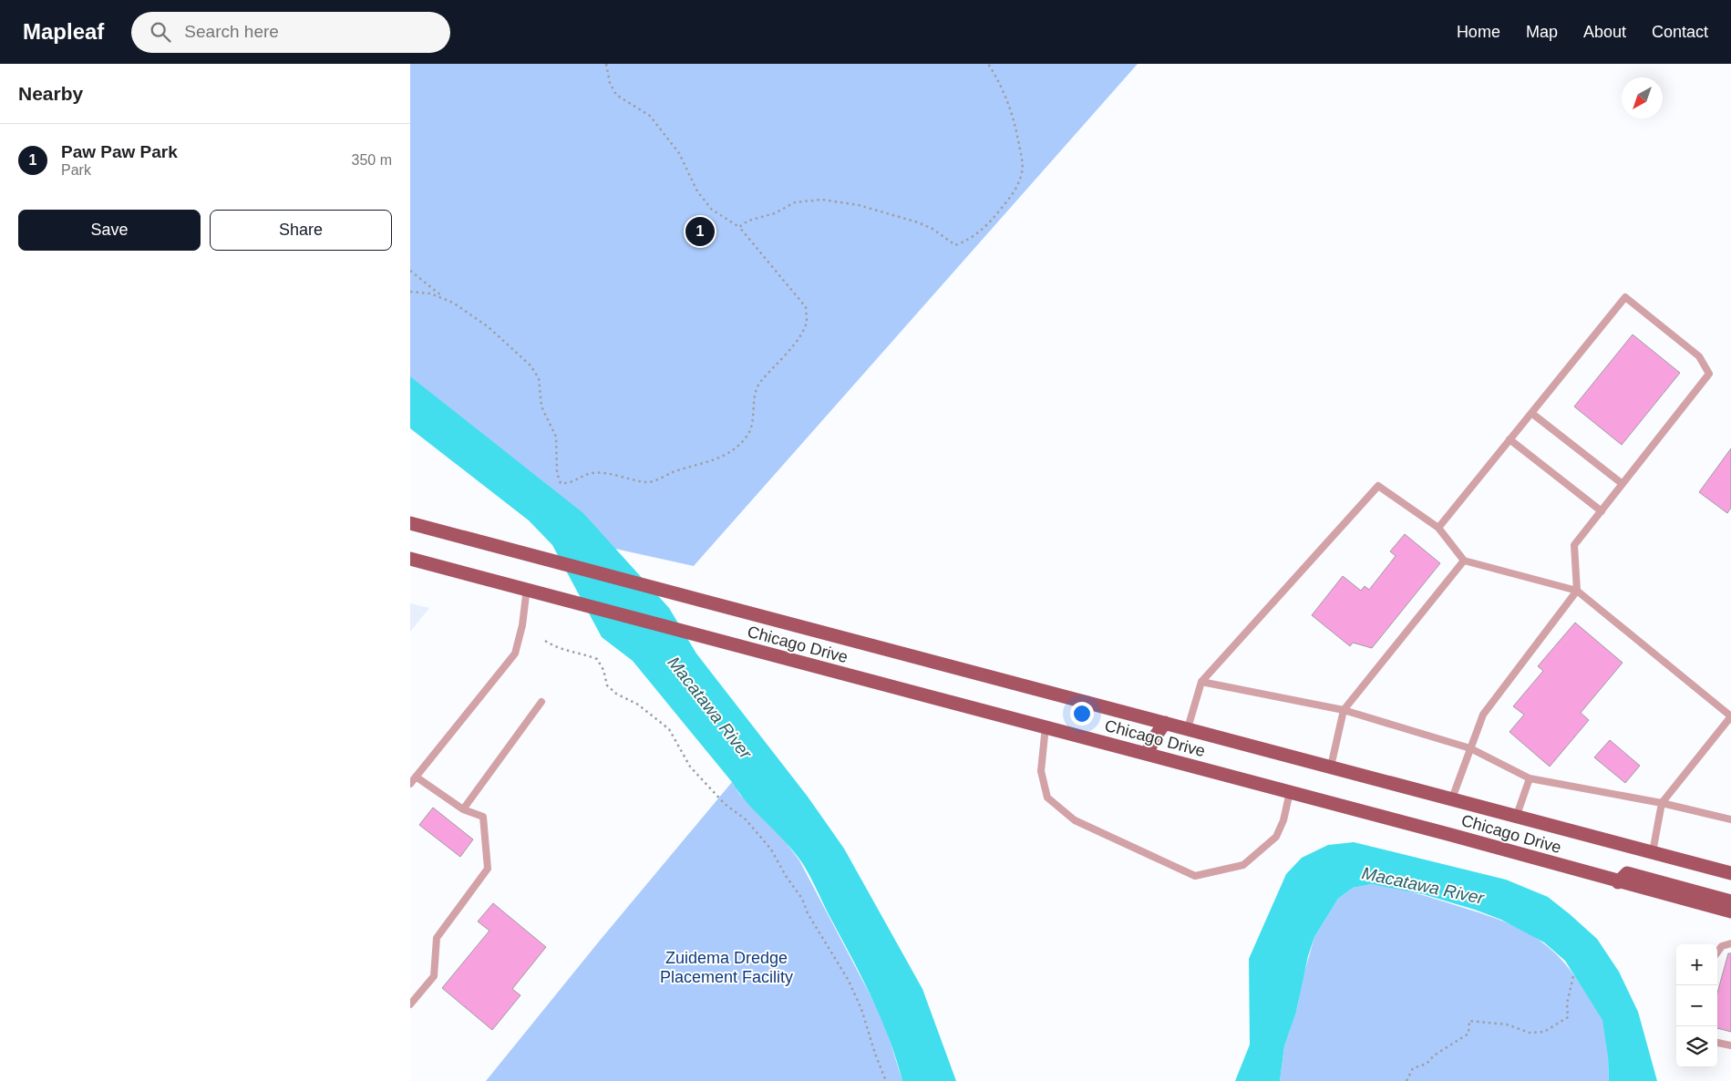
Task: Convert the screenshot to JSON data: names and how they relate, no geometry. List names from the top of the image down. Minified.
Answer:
{"streets":{"main road":["Chicago Drive"]},"water":["Macatawa River"],"parks":["Zuidema Dredge Placement Facility"],"north":"bottom left","page":{"header":"Mapleaf","search":"Search here","nav":["Home","Map","About","Contact"],"heading":"Nearby","list":[{"mark":"1","name":"Paw Paw Park","note":"Park","value":"350 m"}],"buttons":["Save","Share"],"pins":"1","map_buttons":["+","−"]}}
